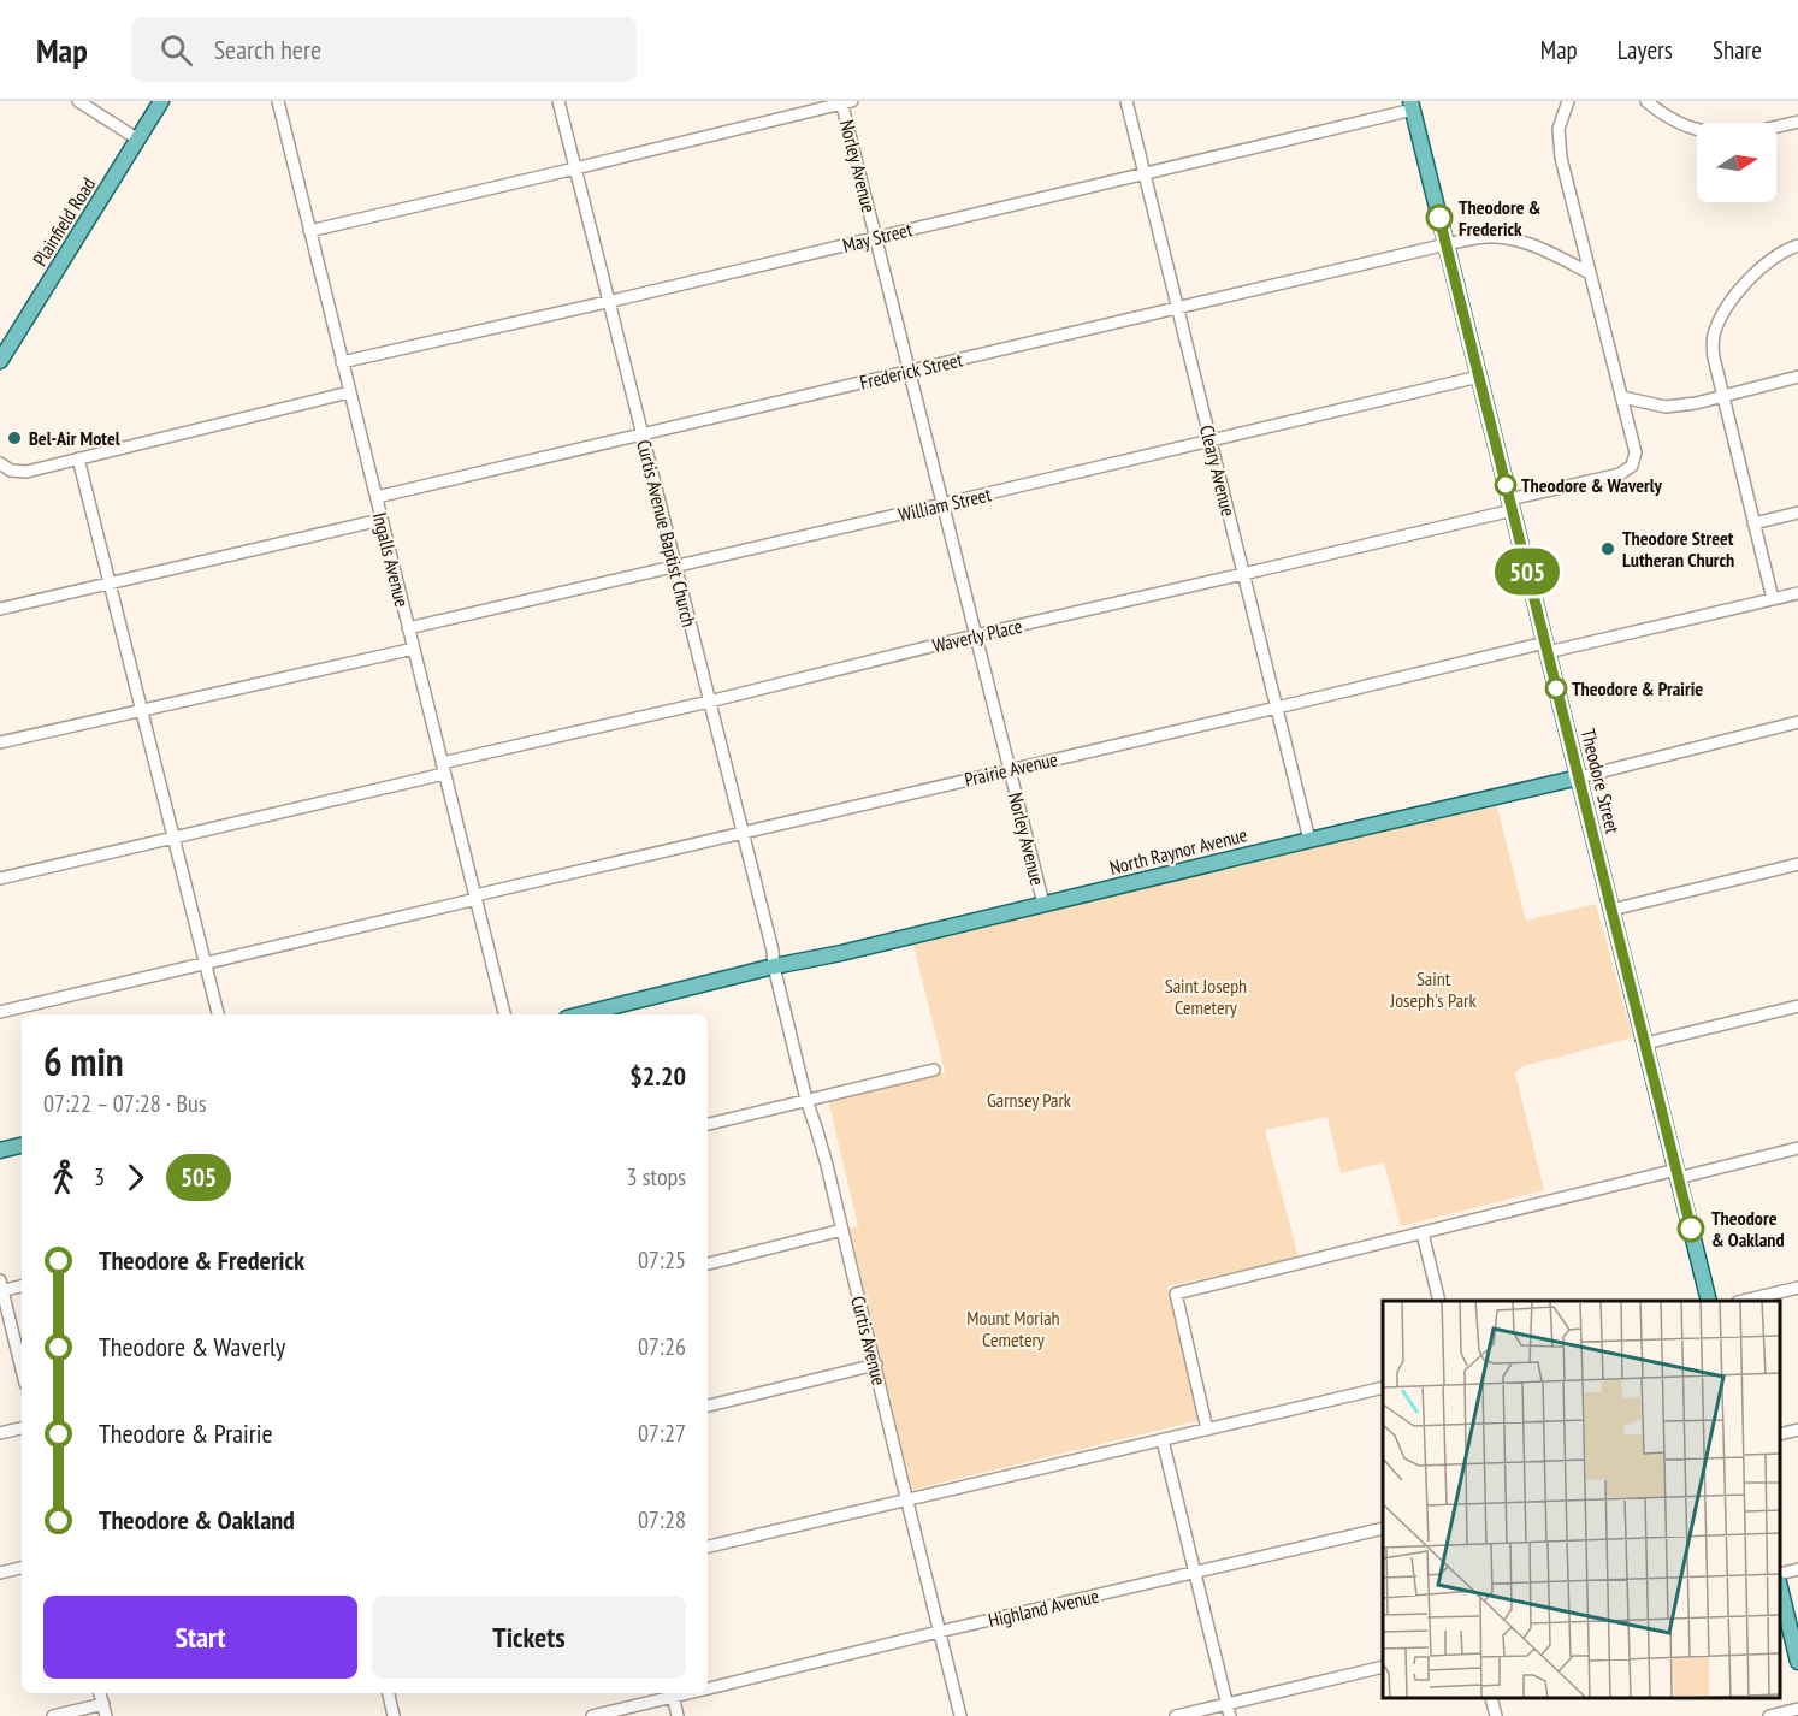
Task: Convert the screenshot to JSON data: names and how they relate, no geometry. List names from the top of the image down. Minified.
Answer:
{"streets":{"main road":["Plainfield Road","Theodore Street","North Raynor Avenue"],"street":["Norley Avenue","May Street","Frederick Street","Cleary Avenue","William Street","Curtis Avenue Baptist Church","Ingalls Avenue","Waverly Place","Prairie Avenue","Curtis Avenue","Highland Avenue"]},"crossings":[["Norley Avenue","May Street"],["Norley Avenue","Frederick Street"],["Norley Avenue","William Street"],["Norley Avenue","Waverly Place"],["Norley Avenue","Prairie Avenue"],["Norley Avenue","North Raynor Avenue"],["May Street","Cleary Avenue"],["May Street","Curtis Avenue Baptist Church"],["May Street","Ingalls Avenue"],["May Street","Theodore Street"],["Frederick Street","Cleary Avenue"],["Frederick Street","Curtis Avenue Baptist Church"],["Frederick Street","Ingalls Avenue"],["Frederick Street","Theodore Street"],["Cleary Avenue","William Street"],["Cleary Avenue","Waverly Place"],["Cleary Avenue","Prairie Avenue"],["Cleary Avenue","North Raynor Avenue"],["William Street","Curtis Avenue Baptist Church"],["William Street","Ingalls Avenue"],["William Street","Theodore Street"],["Curtis Avenue Baptist Church","Waverly Place"],["Curtis Avenue Baptist Church","Prairie Avenue"],["Curtis Avenue Baptist Church","North Raynor Avenue"],["Curtis Avenue Baptist Church","Curtis Avenue"],["Ingalls Avenue","Waverly Place"],["Ingalls Avenue","Prairie Avenue"],["Waverly Place","Theodore Street"],["Prairie Avenue","Theodore Street"],["Theodore Street","North Raynor Avenue"],["North Raynor Avenue","Curtis Avenue"],["Curtis Avenue","Highland Avenue"]],"parks":["Saint Joseph's Park","Saint Joseph Cemetery","Garnsey Park","Mount Moriah Cemetery"],"places":["Theodore & Frederick","Bel-Air Motel","Theodore & Waverly","Theodore Street Lutheran Church","Theodore & Prairie","Theodore & Oakland"],"lines":["bus line 505"],"north":"right","page":{"header":"Map","search":"Search here","nav":["Map","Layers","Share"],"on_map":"505","heading":["6 min","07:22 – 07:28 · Bus","$2.20"],"legs":["3","505","3 stops"],"list":[{"name":"Theodore & Frederick","value":"07:25"},{"name":"Theodore & Waverly","value":"07:26"},{"name":"Theodore & Prairie","value":"07:27"},{"name":"Theodore & Oakland","value":"07:28"}],"buttons":["Start","Tickets"]}}
